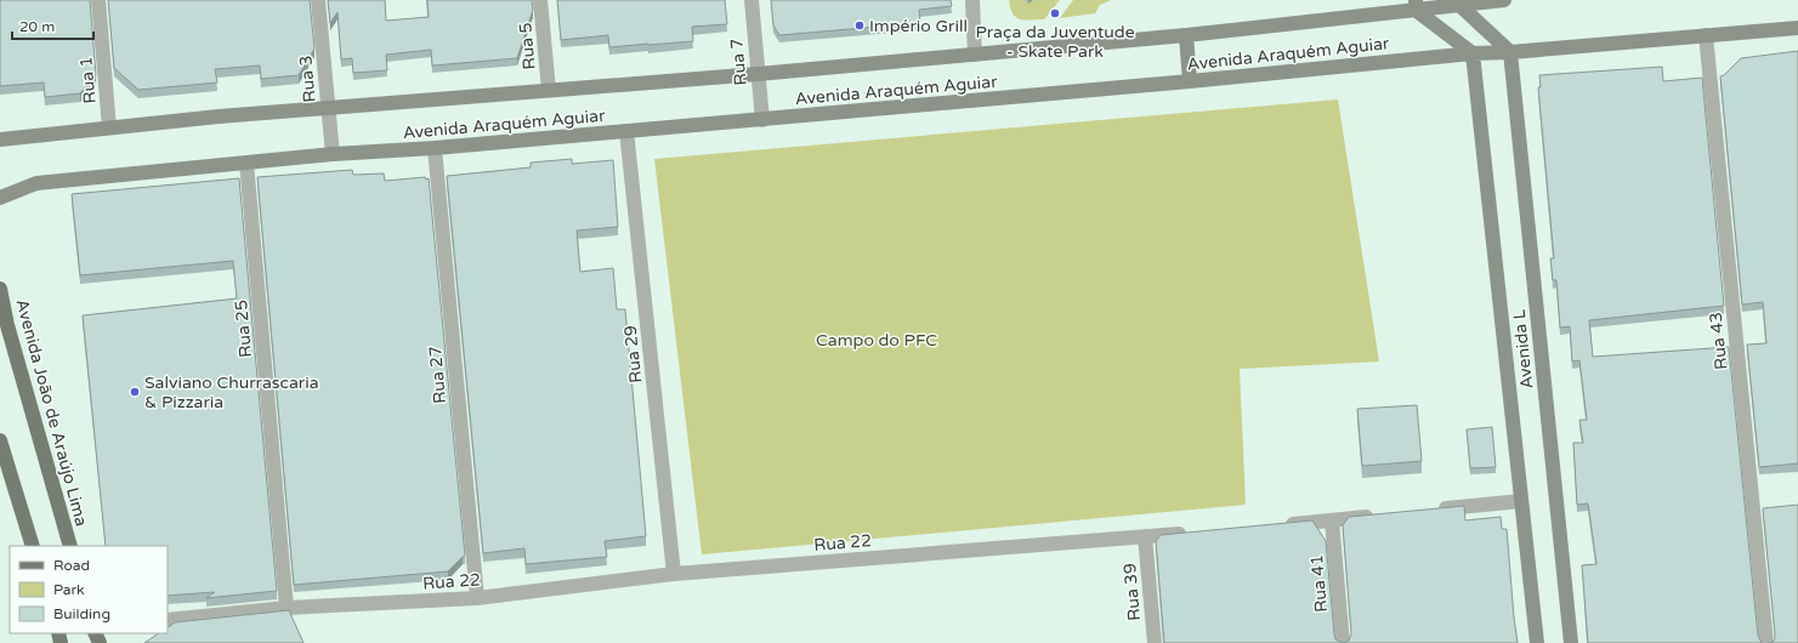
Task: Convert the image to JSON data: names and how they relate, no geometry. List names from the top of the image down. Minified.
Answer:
{"streets":{"main road":["Avenida João de Araújo Lima"],"street":["Rua 5","Avenida Araquém Aguiar","Rua 7","Rua 3","Rua 1","Rua 25","Rua 43","Avenida L","Rua 29","Rua 27","Rua 22","Rua 41","Rua 39"]},"crossings":[["Rua 5","Avenida Araquém Aguiar"],["Avenida Araquém Aguiar","Rua 7"],["Avenida Araquém Aguiar","Rua 3"],["Avenida Araquém Aguiar","Rua 1"],["Avenida Araquém Aguiar","Rua 25"],["Avenida Araquém Aguiar","Rua 43"],["Avenida Araquém Aguiar","Avenida L"],["Avenida Araquém Aguiar","Rua 29"],["Avenida Araquém Aguiar","Rua 27"],["Rua 25","Rua 22"],["Rua 29","Rua 22"],["Rua 27","Rua 22"],["Rua 22","Rua 39"]],"parks":["Campo do PFC"],"places":["Praça da Juventude - Skate Park","Império Grill","Salviano Churrascaria & Pizzaria"],"legend":["Road","Park","Building"],"scale_bar":"20 m"}
